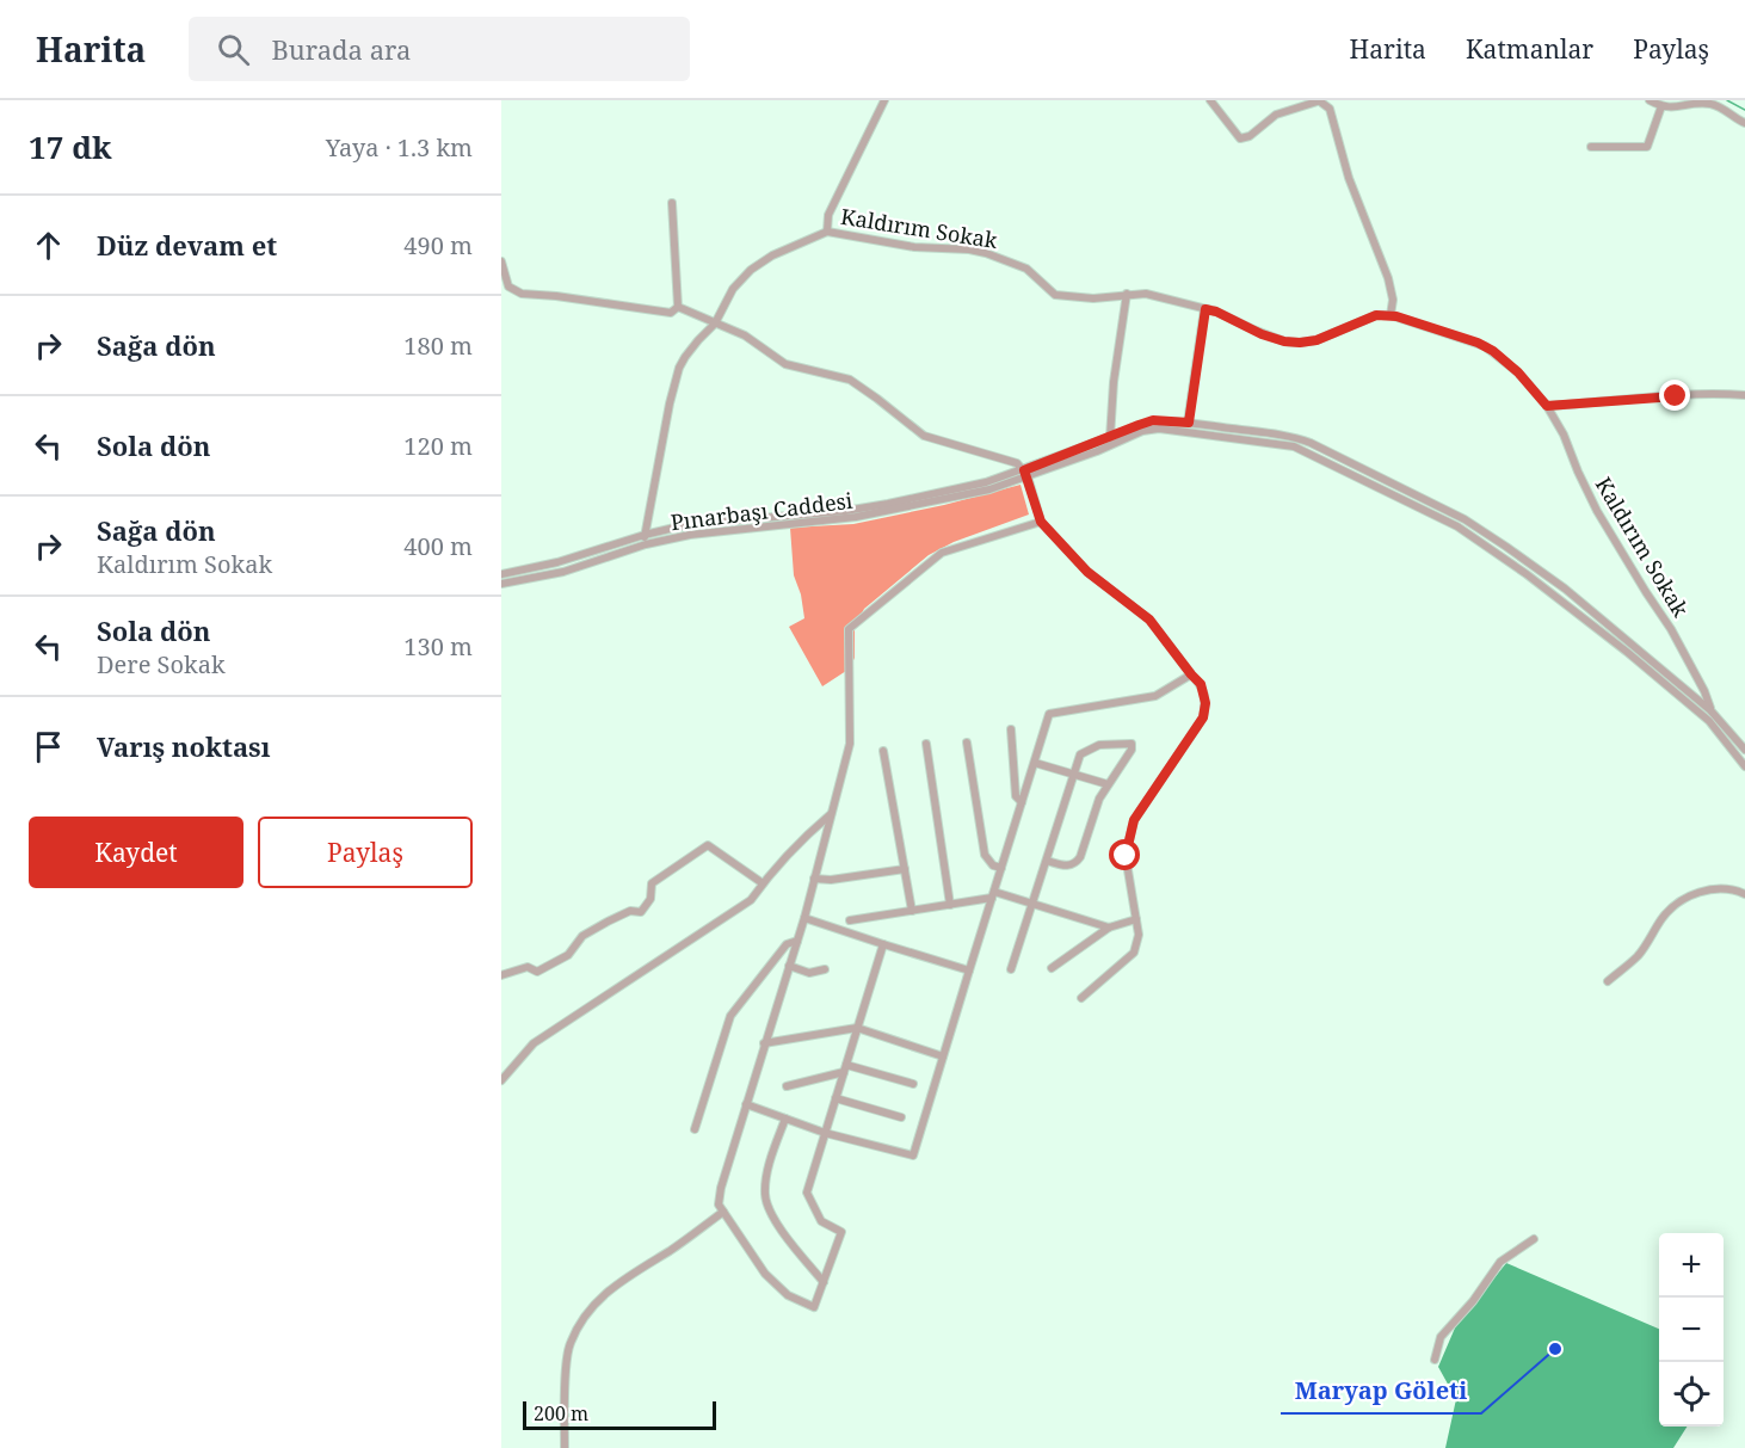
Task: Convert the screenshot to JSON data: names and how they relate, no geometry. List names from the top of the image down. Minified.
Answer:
{"streets":{"street":["Kaldırım Sokak","Pınarbaşı Caddesi"]},"places":["Maryap Göleti"],"scale_bar":"200 m","page":{"header":"Harita","search":"Burada ara","nav":["Harita","Katmanlar","Paylaş"],"heading":["17 dk","Yaya · 1.3 km"],"list":[["Düz devam et","490 m"],["Sağa dön","180 m"],["Sola dön","120 m"],["Sağa dön","Kaldırım Sokak","400 m"],["Sola dön","Dere Sokak","130 m"],"Varış noktası"],"buttons":["Kaydet","Paylaş"],"map_buttons":["+","−"],"scale":"200 m"}}
